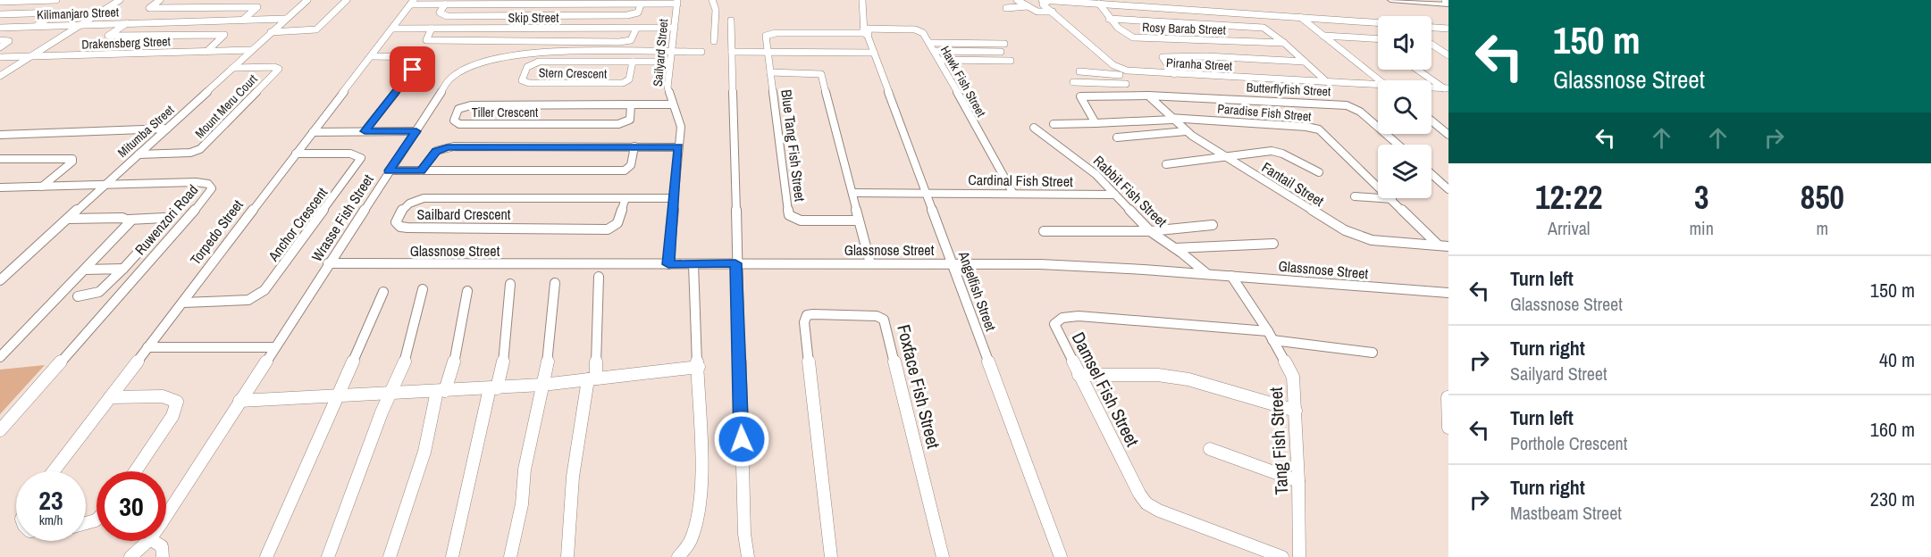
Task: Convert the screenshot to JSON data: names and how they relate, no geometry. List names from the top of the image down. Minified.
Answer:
{"streets":{"street":["Kilimanjaro Street","Skip Street","Rosy Barab Street","Drakensberg Street","Sailyard Street","Piranha Street","Stern Crescent","Hawk Fish Street","Butterflyfish Street","Mount Meru Court","Tiller Crescent","Paradise Fish Street","Mitumba Street","Blue Tang Fish Street","Cardinal Fish Street","Fantail Street","Rabbit Fish Street","Sailbard Crescent","Wrasse Fish Street","Ruwenzori Road","Anchor Crescent","Torpedo Street","Glassnose Street","Angelfish Street","Foxface Fish Street","Damsel Fish Street","Tang Fish Street"]},"crossings":[["Kilimanjaro Street","Mitumba Street"],["Skip Street","Sailyard Street"],["Skip Street","Torpedo Street"],["Drakensberg Street","Mitumba Street"],["Sailyard Street","Stern Crescent"],["Sailyard Street","Tiller Crescent"],["Sailyard Street","Sailbard Crescent"],["Sailyard Street","Wrasse Fish Street"],["Sailyard Street","Glassnose Street"],["Stern Crescent","Wrasse Fish Street"],["Hawk Fish Street","Cardinal Fish Street"],["Hawk Fish Street","Angelfish Street"],["Butterflyfish Street","Paradise Fish Street"],["Butterflyfish Street","Fantail Street"],["Mount Meru Court","Mitumba Street"],["Paradise Fish Street","Fantail Street"],["Mitumba Street","Ruwenzori Road"],["Blue Tang Fish Street","Glassnose Street"],["Cardinal Fish Street","Rabbit Fish Street"],["Cardinal Fish Street","Angelfish Street"],["Rabbit Fish Street","Glassnose Street"],["Wrasse Fish Street","Glassnose Street"],["Anchor Crescent","Torpedo Street"],["Glassnose Street","Angelfish Street"],["Glassnose Street","Tang Fish Street"],["Damsel Fish Street","Tang Fish Street"]],"page":{"turn":["150 m","Glassnose Street"],"eta":["12:22","Arrival","3","min","850","m"],"list":[{"name":"Turn left","note":"Glassnose Street","value":"150 m"},{"name":"Turn right","note":"Sailyard Street","value":"40 m"},{"name":"Turn left","note":"Porthole Crescent","value":"160 m"},{"name":"Turn right","note":"Mastbeam Street","value":"230 m"}],"speed":"23 km/h","limit":"30"}}
